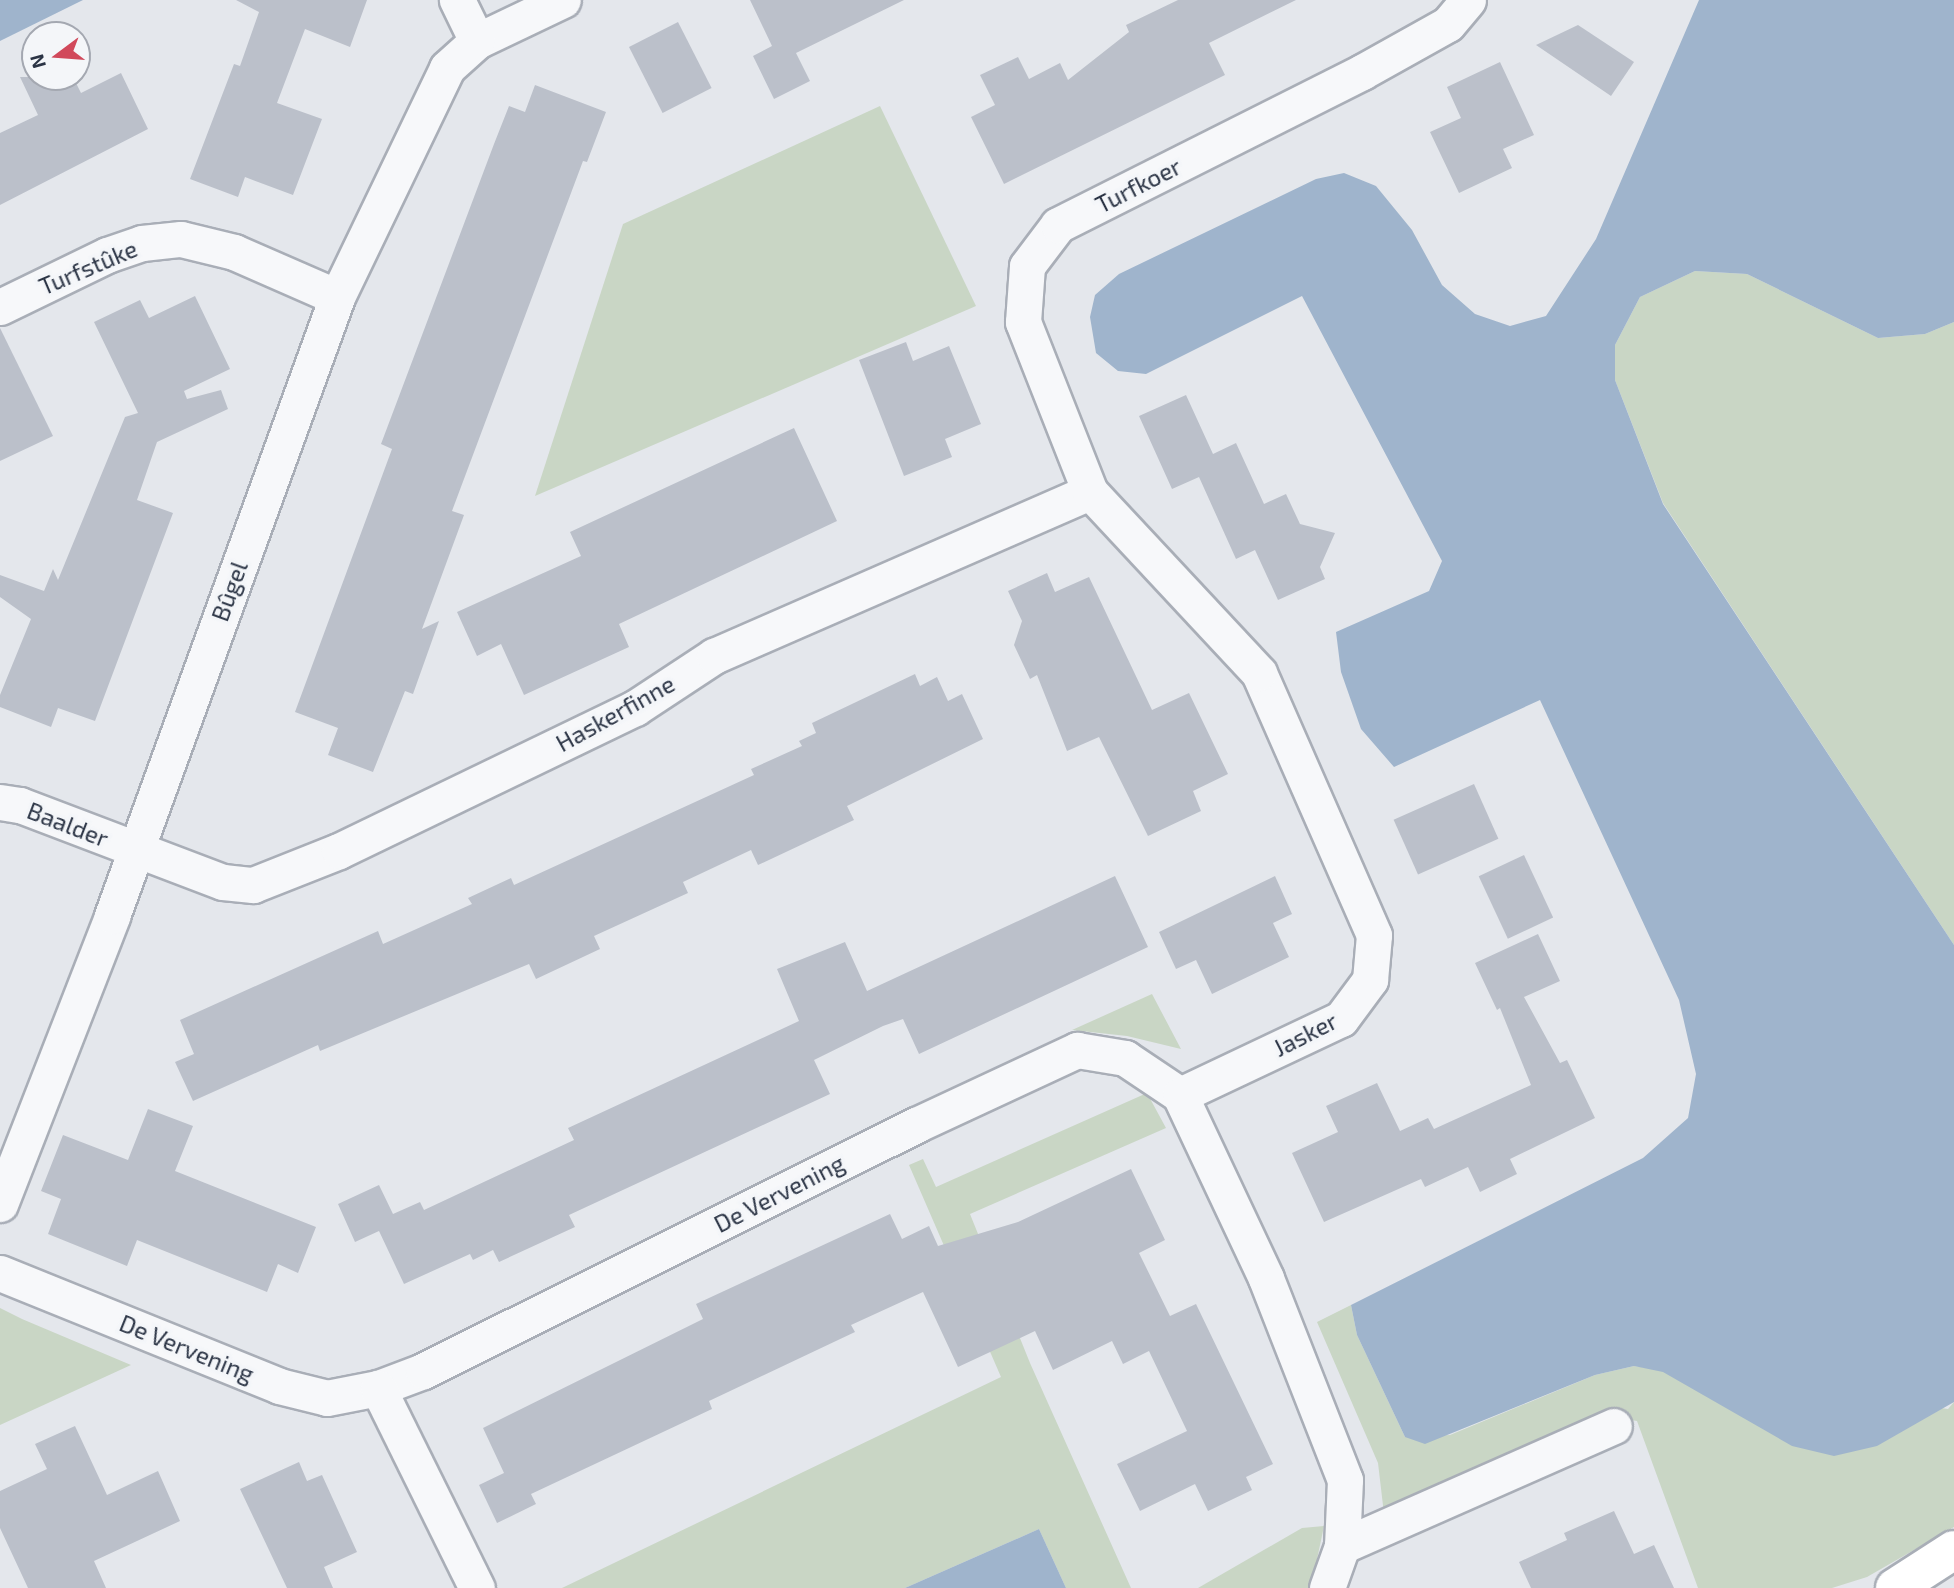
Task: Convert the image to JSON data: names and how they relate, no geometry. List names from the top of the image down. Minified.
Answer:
{"streets":{"street":["Turfkoer","Turfstûke","Bûgel","Haskerfinne","Baalder","Jasker","De Vervening"]},"crossings":[["Turfkoer","Haskerfinne"],["Turfkoer","Jasker"],["Turfstûke","Bûgel"],["Bûgel","Haskerfinne"],["Bûgel","Baalder"],["Haskerfinne","Baalder"],["Haskerfinne","Jasker"],["Jasker","De Vervening"]],"north":"left"}
